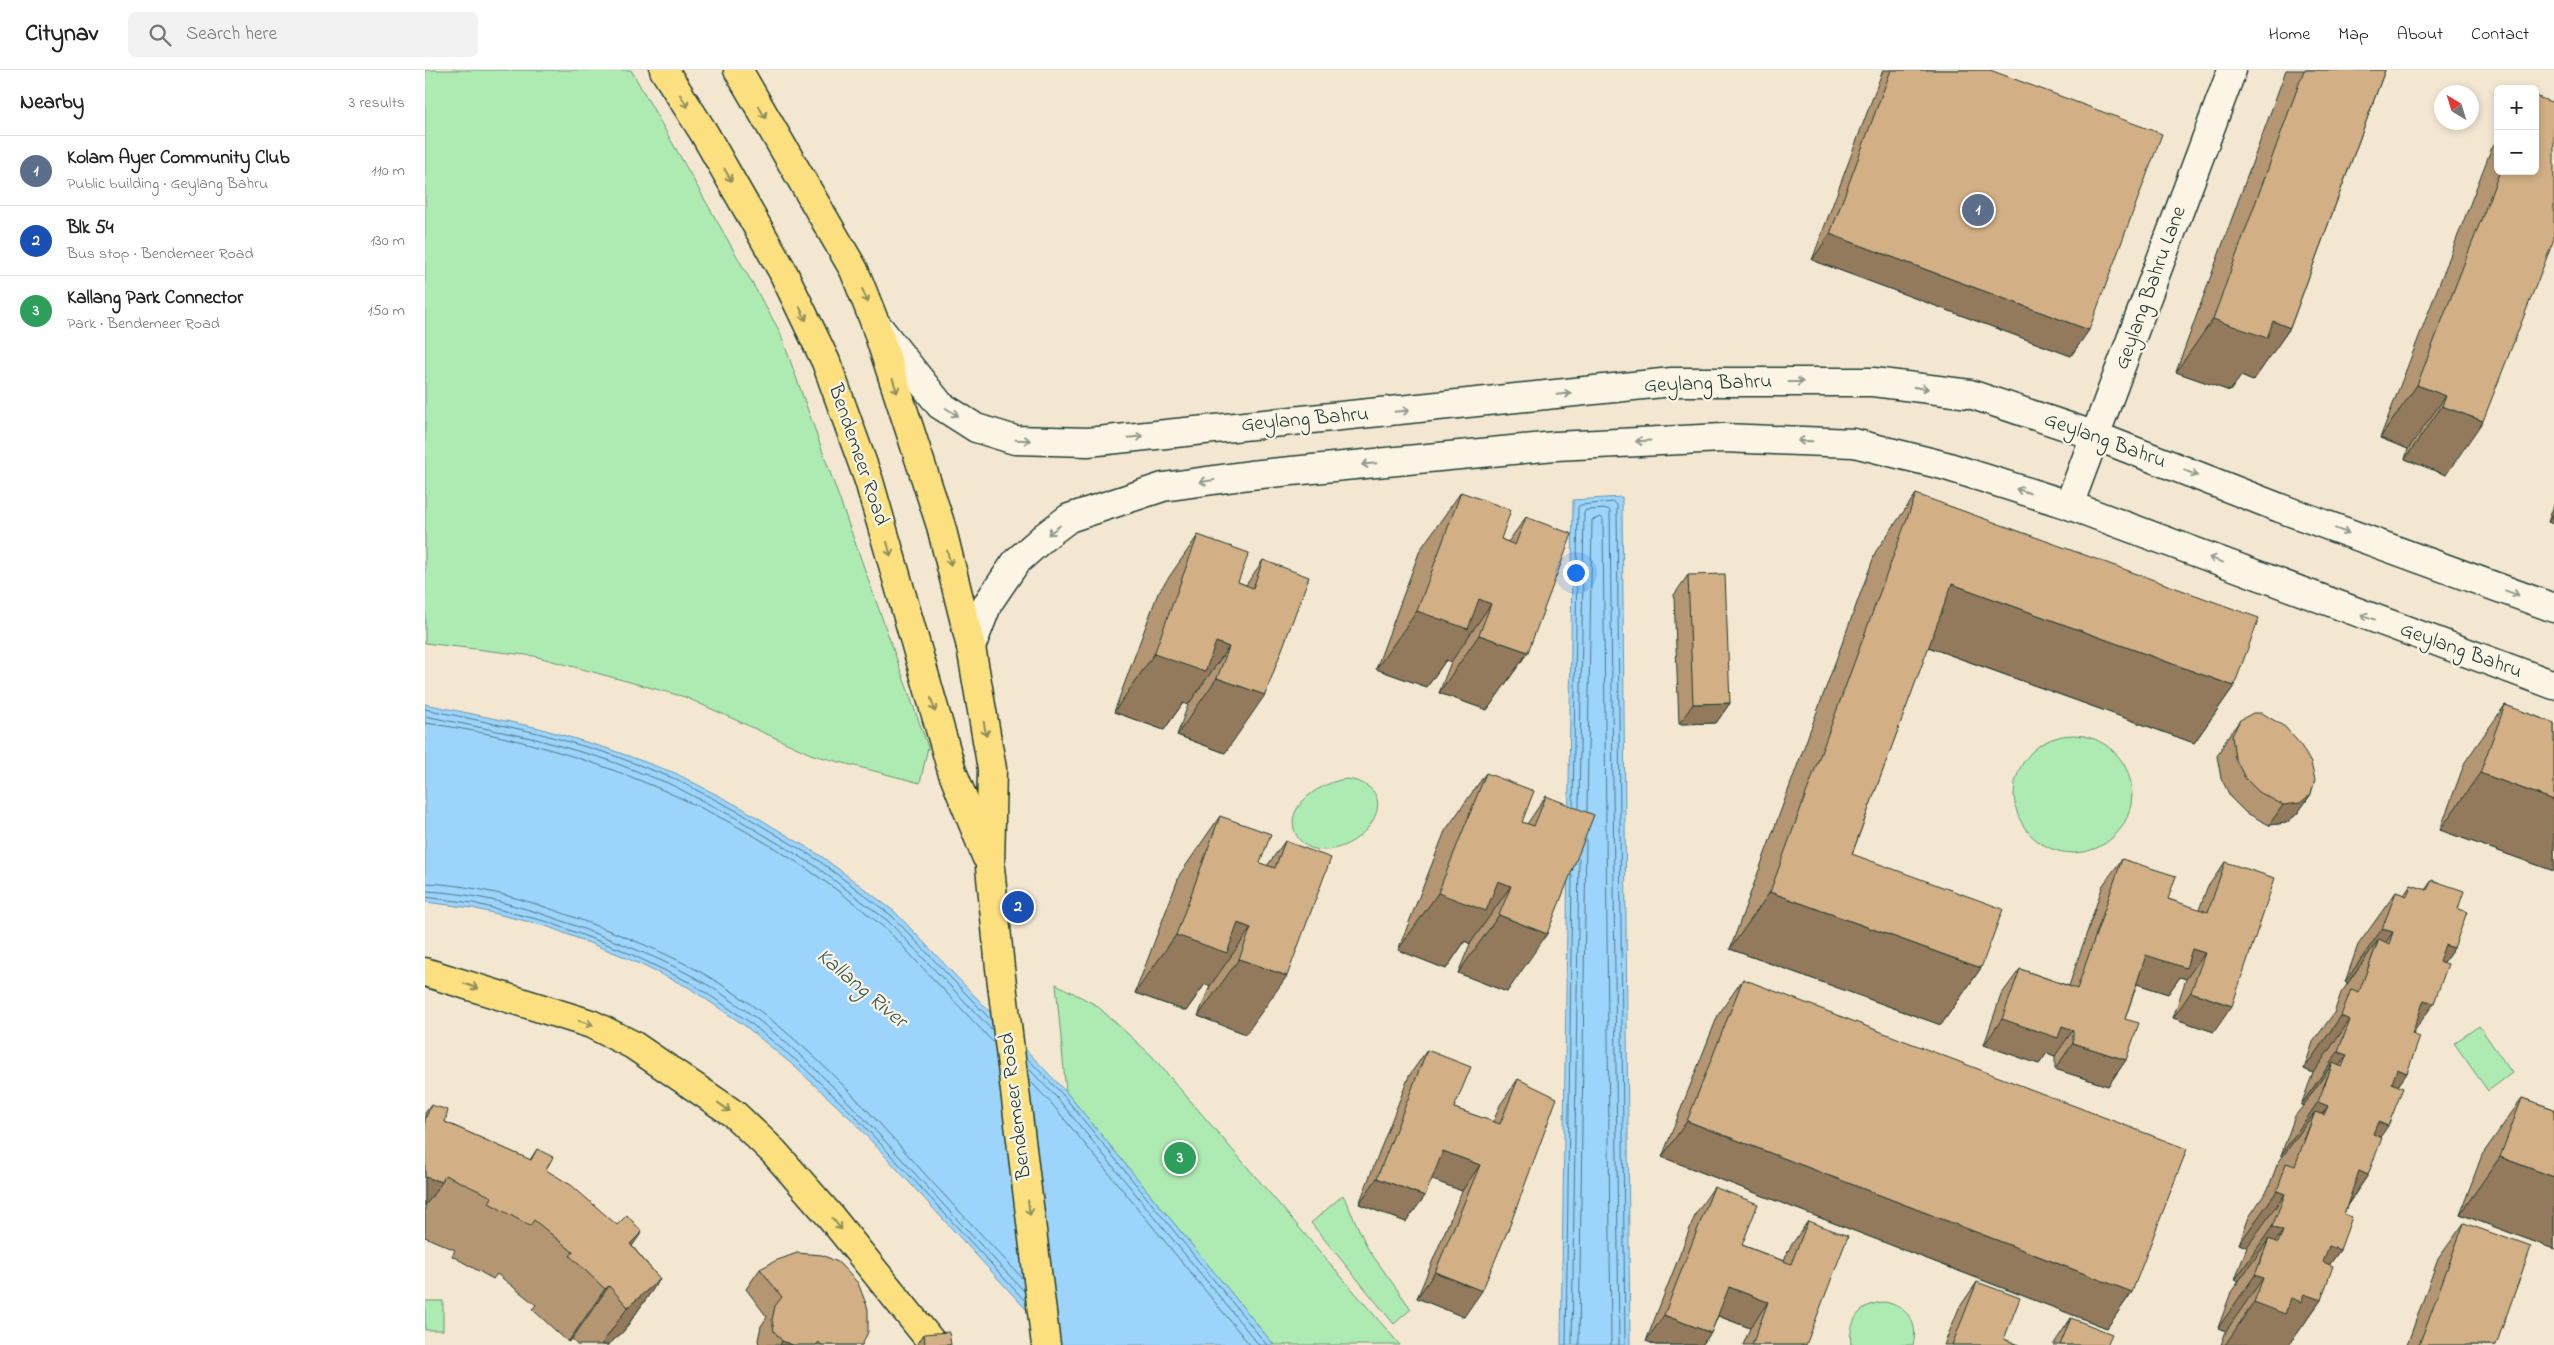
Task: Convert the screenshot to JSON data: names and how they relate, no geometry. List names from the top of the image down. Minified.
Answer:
{"streets":{"main road":["Geylang Bahru Lane","Geylang Bahru","Bendemeer Road"]},"crossings":[["Geylang Bahru Lane","Geylang Bahru"],["Geylang Bahru","Bendemeer Road"]],"one_way":["Bendemeer Road"],"water":["Kallang River"],"north":"top left","page":{"header":"Citynav","search":"Search here","nav":["Home","Map","About","Contact"],"heading":["Nearby","3 results"],"map_buttons":["+","−"],"list":[{"mark":"1","name":"Kolam Ayer Community Club","note":"Public building · Geylang Bahru","value":"110 m"},{"mark":"2","name":"Blk 54","note":"Bus stop · Bendemeer Road","value":"130 m"},{"mark":"3","name":"Kallang Park Connector","note":"Park · Bendemeer Road","value":"150 m"}],"pins":["1","2","3"]}}
